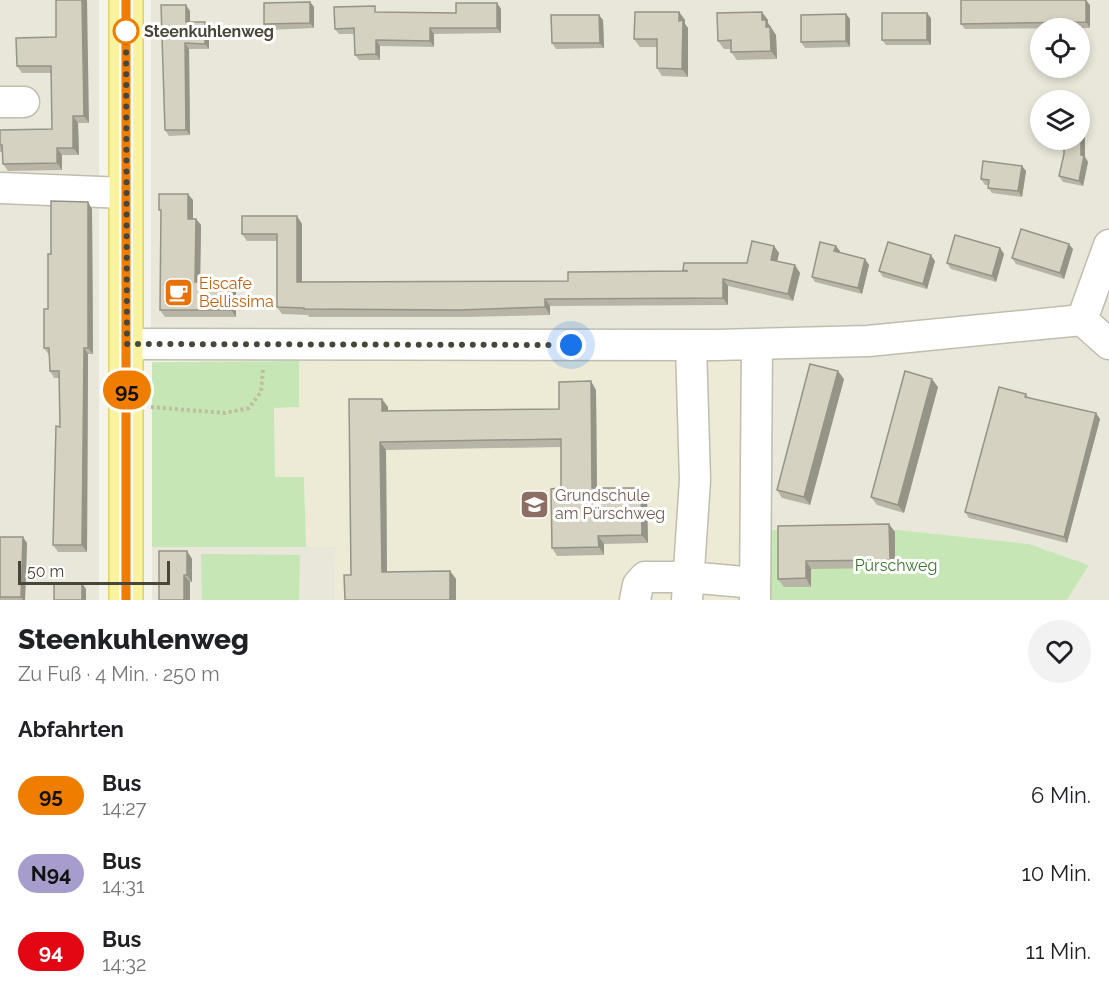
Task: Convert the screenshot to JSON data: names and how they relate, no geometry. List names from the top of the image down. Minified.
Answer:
{"parks":["Pürschweg"],"places":{"other":["Steenkuhlenweg"],"cafe":["Eiscafe Bellissima"],"school or university":["Grundschule am Pürschweg"]},"lines":["bus line 95"],"scale_bar":"50 m","page":{"on_map":"95","scale":"50 m","heading":[["Steenkuhlenweg","Zu Fuß · 4 Min. · 250 m"],"Abfahrten"],"list":[{"mark":"95","name":"Bus","note":"14:27","value":"6 Min."},{"mark":"N94","name":"Bus","note":"14:31","value":"10 Min."},{"mark":"94","name":"Bus","note":"14:32","value":"11 Min."}]}}
